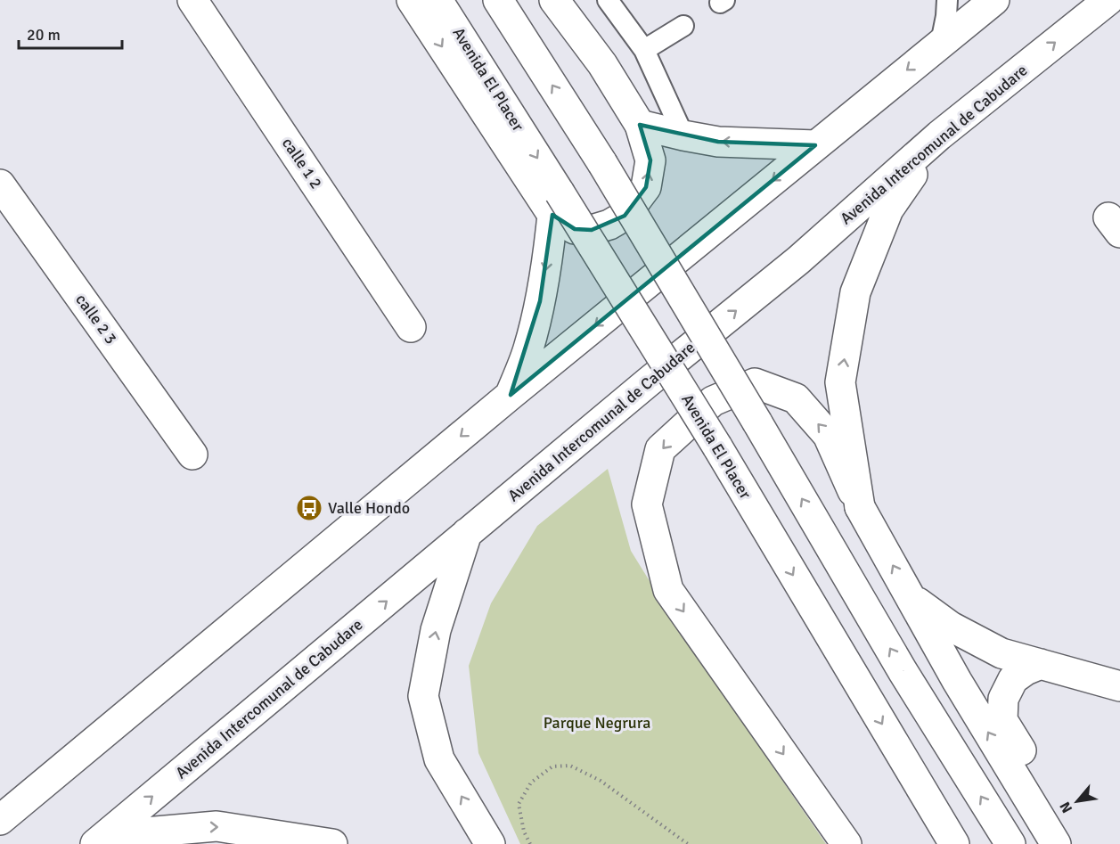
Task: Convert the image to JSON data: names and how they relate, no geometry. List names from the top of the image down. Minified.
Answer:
{"streets":{"main road":["Avenida El Placer","Avenida Intercomunal de Cabudare","calle 1 2","calle 2 3"]},"parks":["Parque Negrura"],"places":{"bus stop":["Valle Hondo"]},"scale_bar":"20 m","north":"bottom left"}
